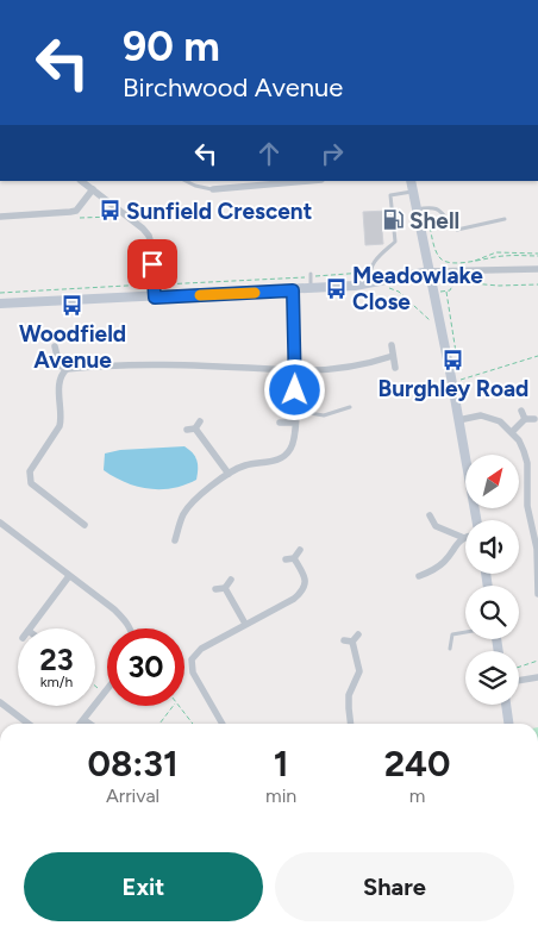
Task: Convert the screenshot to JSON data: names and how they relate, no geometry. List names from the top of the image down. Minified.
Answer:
{"places":{"bus stop":["Sunfield Crescent","Meadowlake Close","Woodfield Avenue","Burghley Road"],"fuel station":["Shell"]},"north":"top right","page":{"turn":["90 m","Birchwood Avenue"],"speed":"23 km/h","limit":"30","eta":["08:31","Arrival","1","min","240","m"],"buttons":["Exit","Share"]}}
